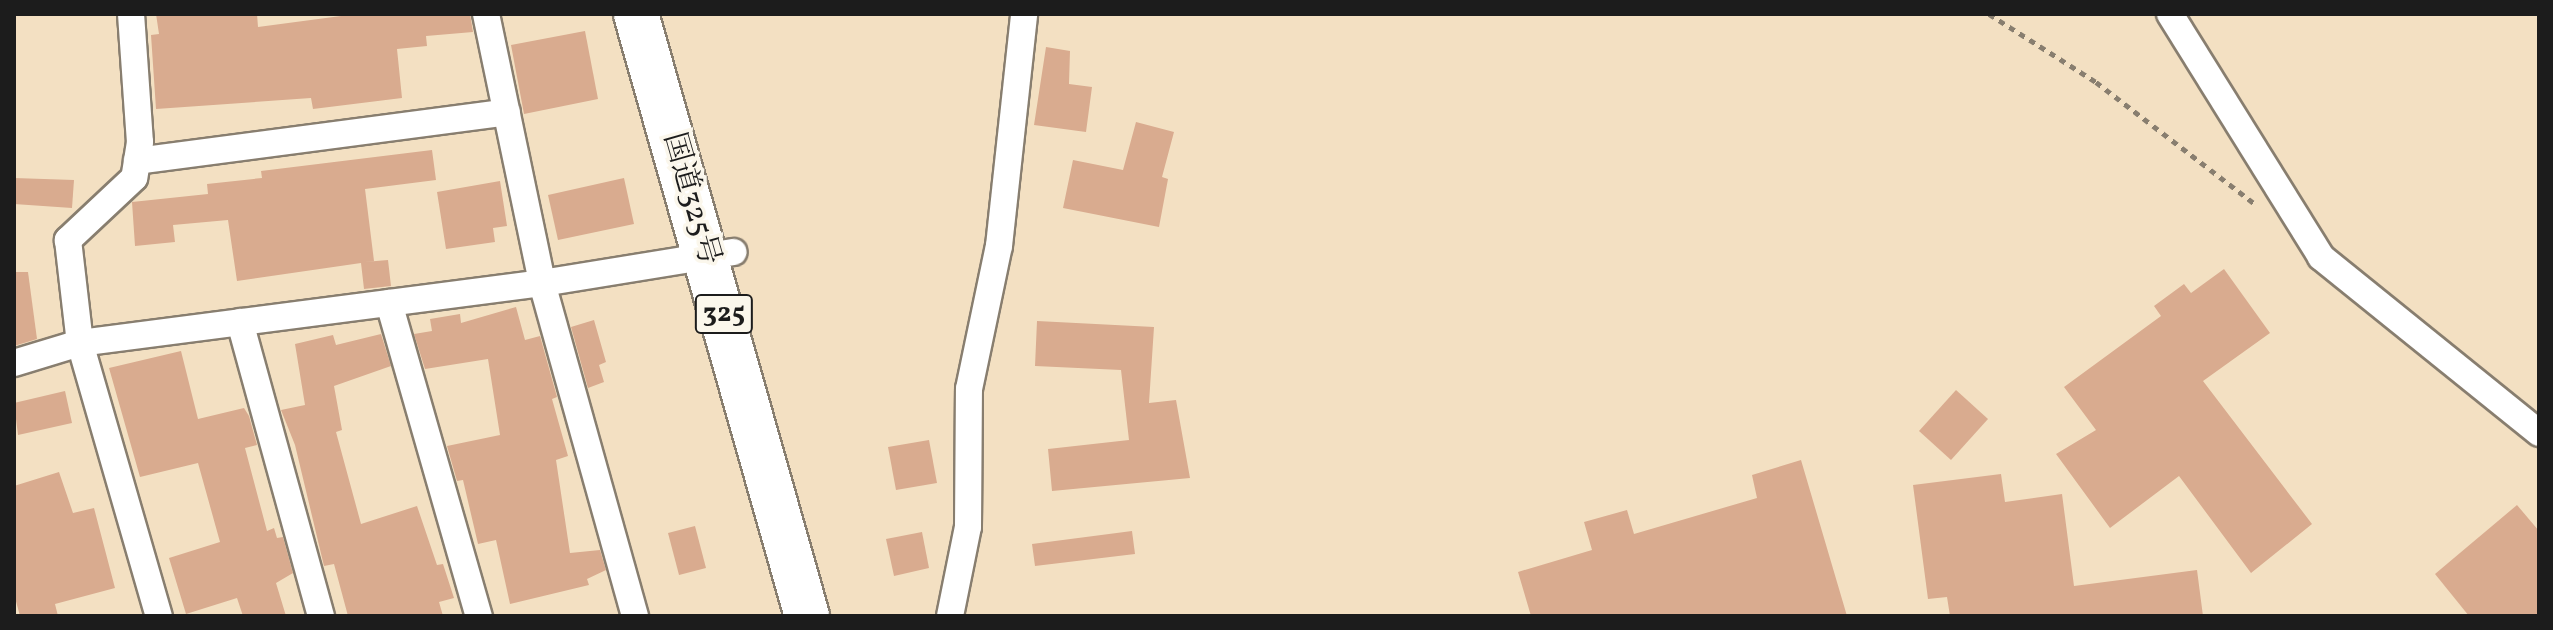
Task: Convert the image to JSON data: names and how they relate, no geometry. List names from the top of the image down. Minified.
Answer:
{"streets":{"highway":["国道325号","325"]}}
